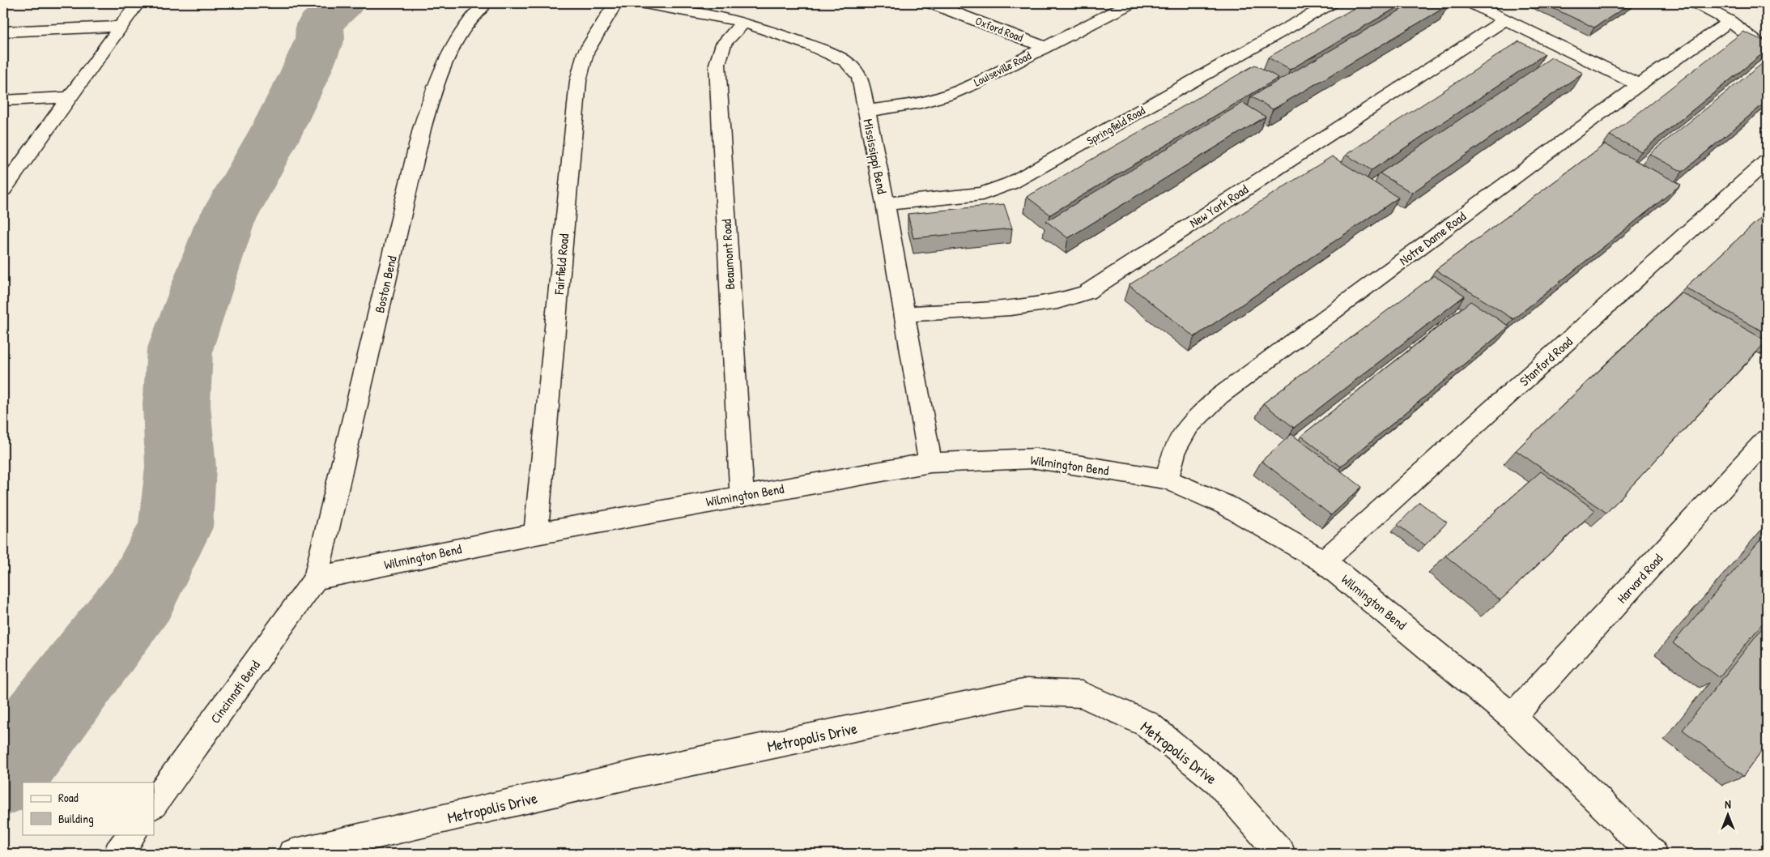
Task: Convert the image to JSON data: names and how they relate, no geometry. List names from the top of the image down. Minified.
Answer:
{"streets":{"street":["Oxford Road","Louiseville Road","Springfield Road","Mississippi Bend","New York Road","Notre Dame Road","Beaumont Road","Fairfield Road","Boston Bend","Stanford Road","Wilmington Bend","Harvard Road","Cincinnati Bend","Metropolis Drive"]},"crossings":[["Oxford Road","Louiseville Road"],["Louiseville Road","Mississippi Bend"],["Springfield Road","Mississippi Bend"],["Mississippi Bend","New York Road"],["Mississippi Bend","Beaumont Road"],["Mississippi Bend","Wilmington Bend"],["Notre Dame Road","Wilmington Bend"],["Beaumont Road","Wilmington Bend"],["Fairfield Road","Wilmington Bend"],["Boston Bend","Wilmington Bend"],["Boston Bend","Cincinnati Bend"],["Stanford Road","Wilmington Bend"],["Wilmington Bend","Harvard Road"],["Wilmington Bend","Cincinnati Bend"]],"legend":["Road","Building"],"north":"top"}
